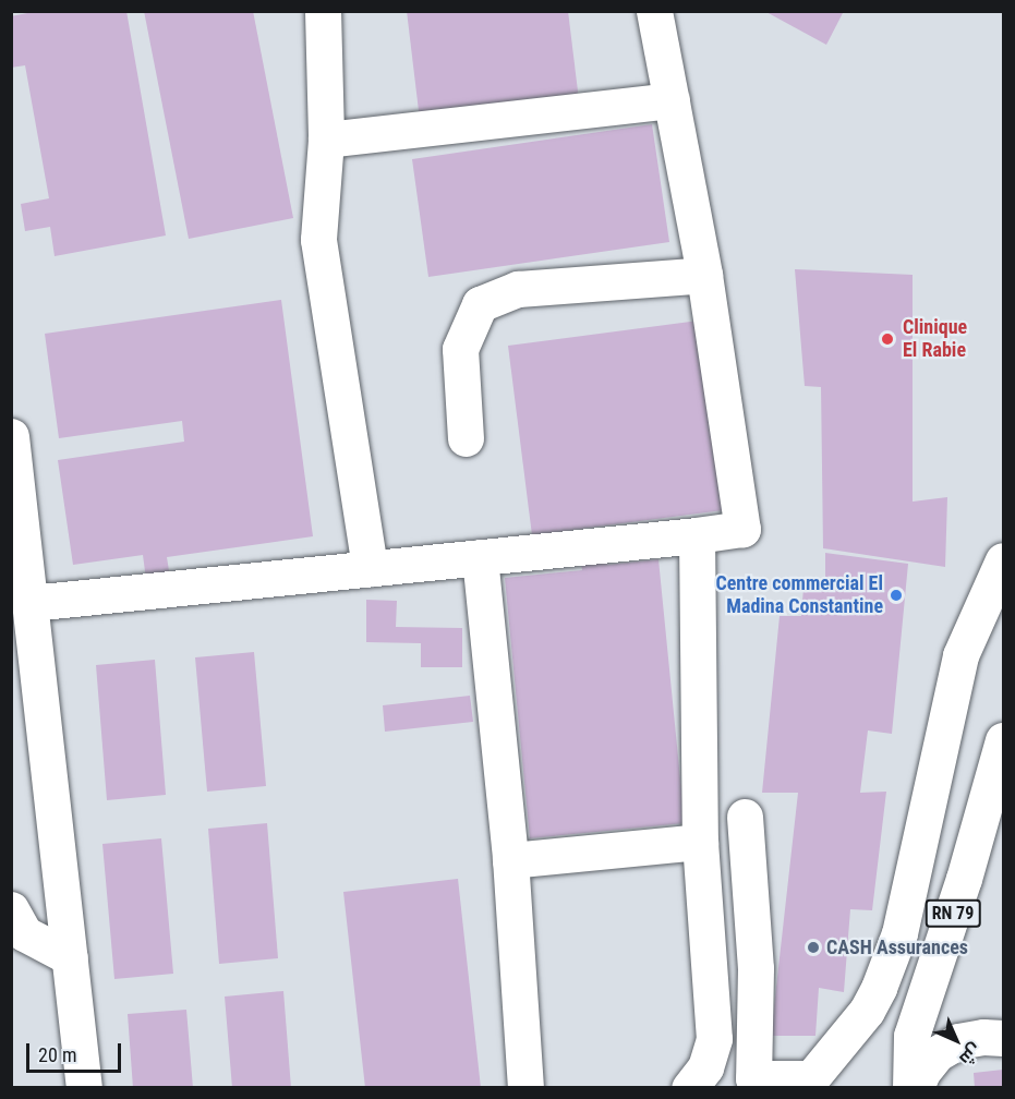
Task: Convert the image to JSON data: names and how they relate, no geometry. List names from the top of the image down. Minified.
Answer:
{"streets":{"main road":["RN 79"]},"places":["Clinique El Rabie","Centre commercial El Madina Constantine","CASH Assurances"],"scale_bar":"20 m","north":"bottom right"}
